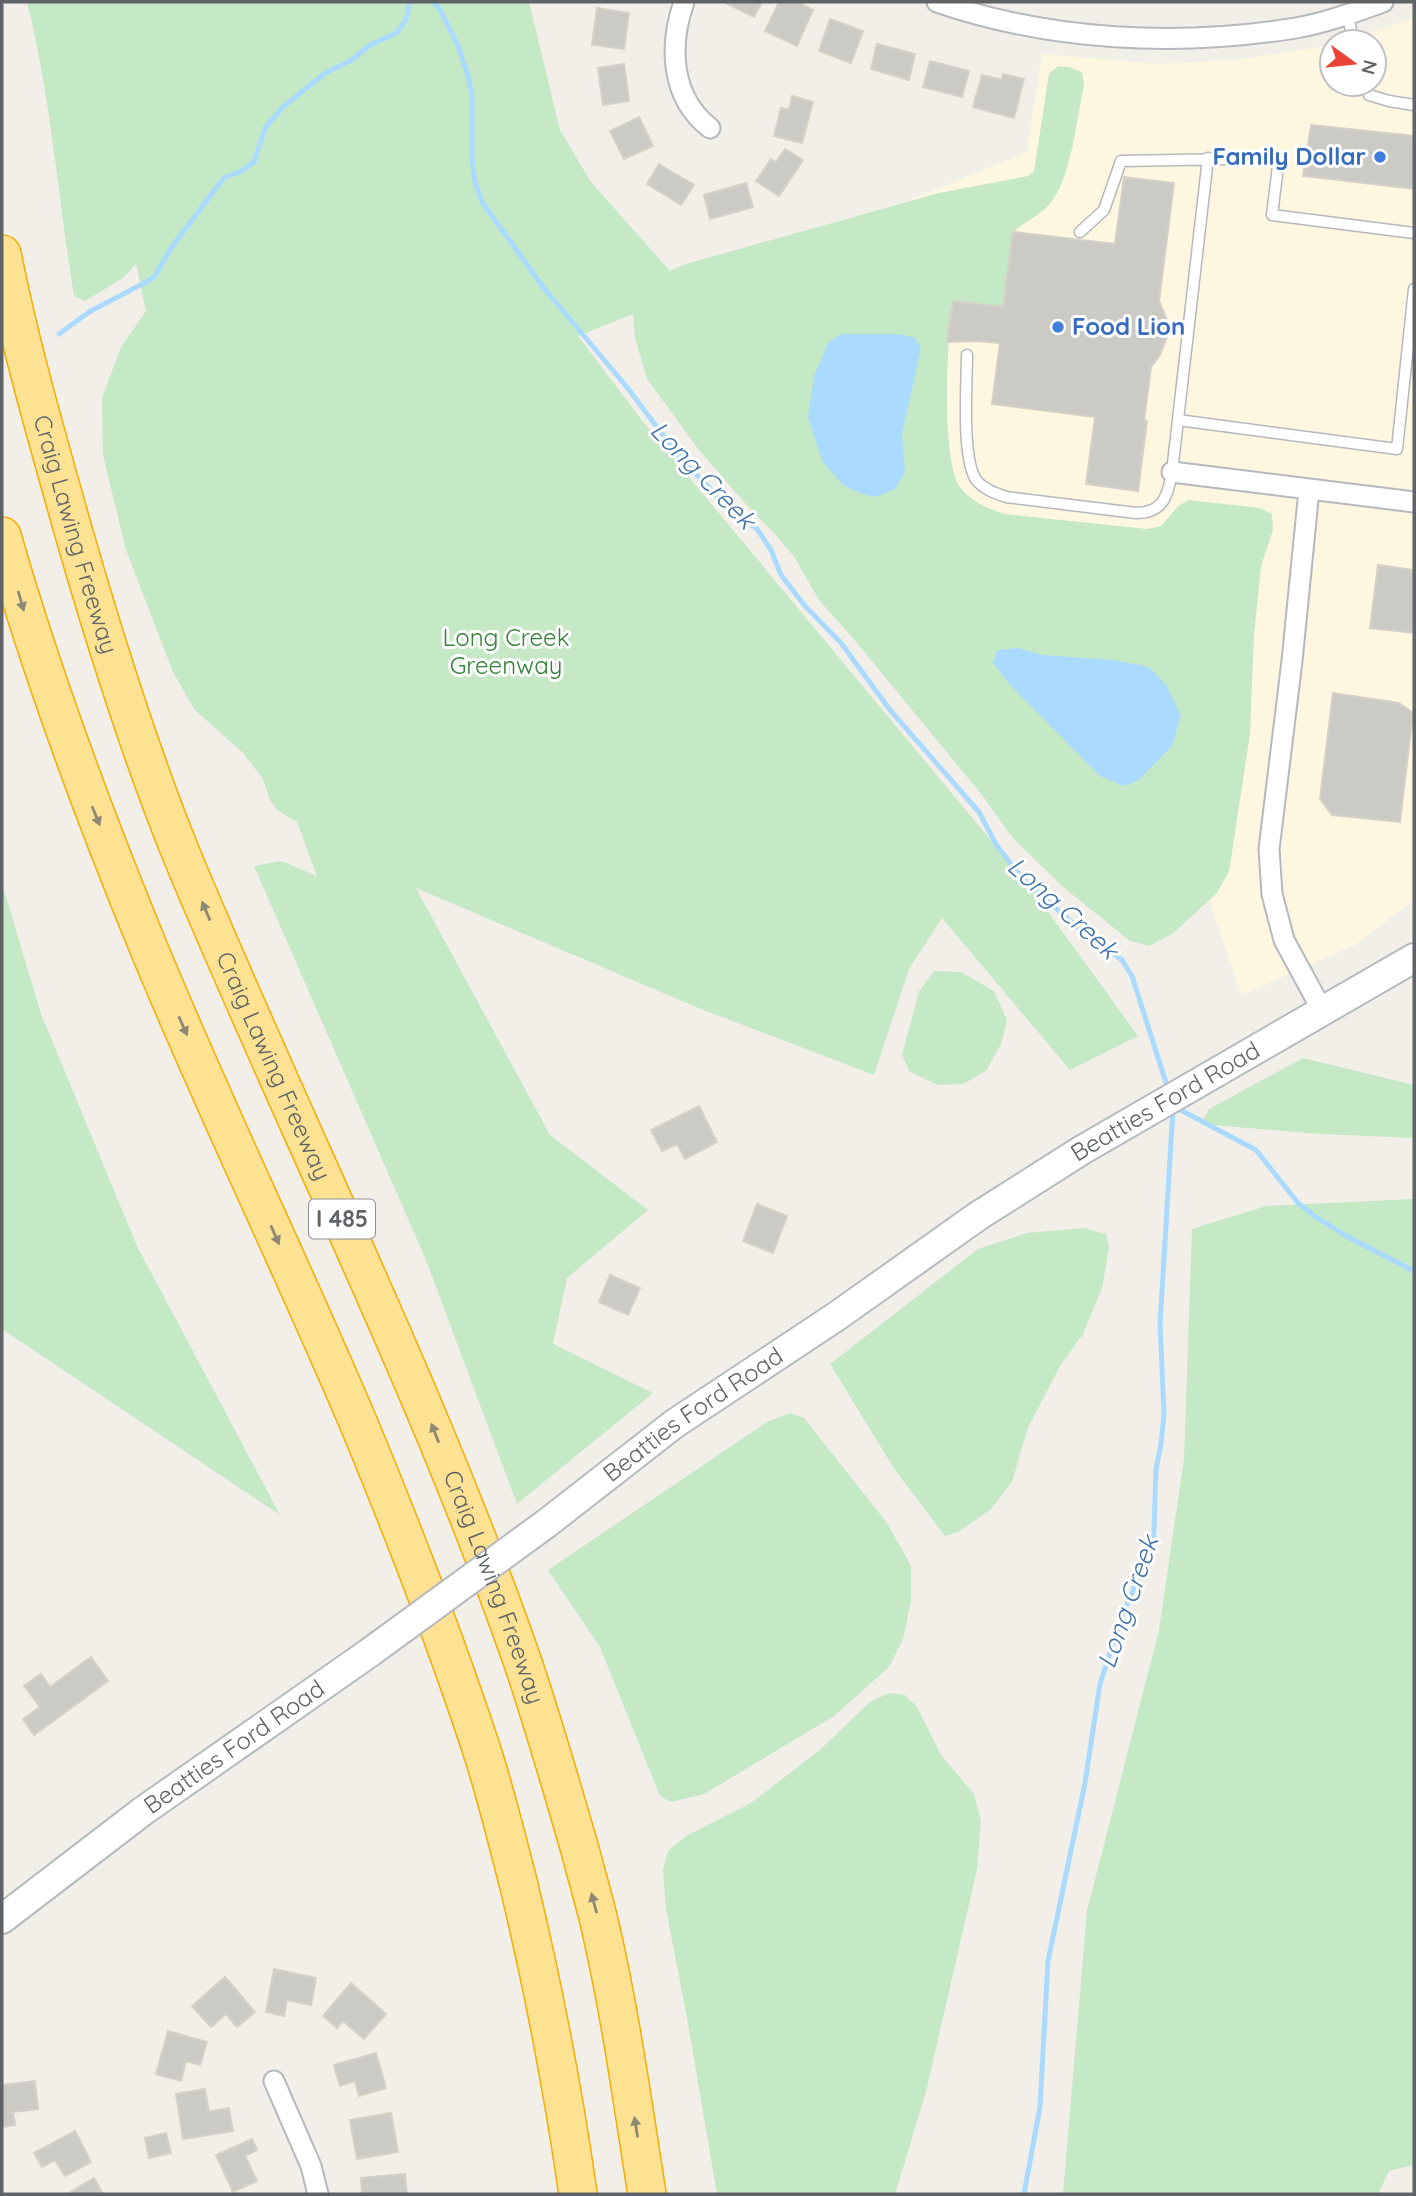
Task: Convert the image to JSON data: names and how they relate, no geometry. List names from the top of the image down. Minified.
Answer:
{"streets":{"highway":["Craig Lawing Freeway","I 485"],"main road":["Beatties Ford Road"]},"water":["Long Creek"],"parks":["Long Creek Greenway"],"places":["Family Dollar","Food Lion"],"north":"right"}
